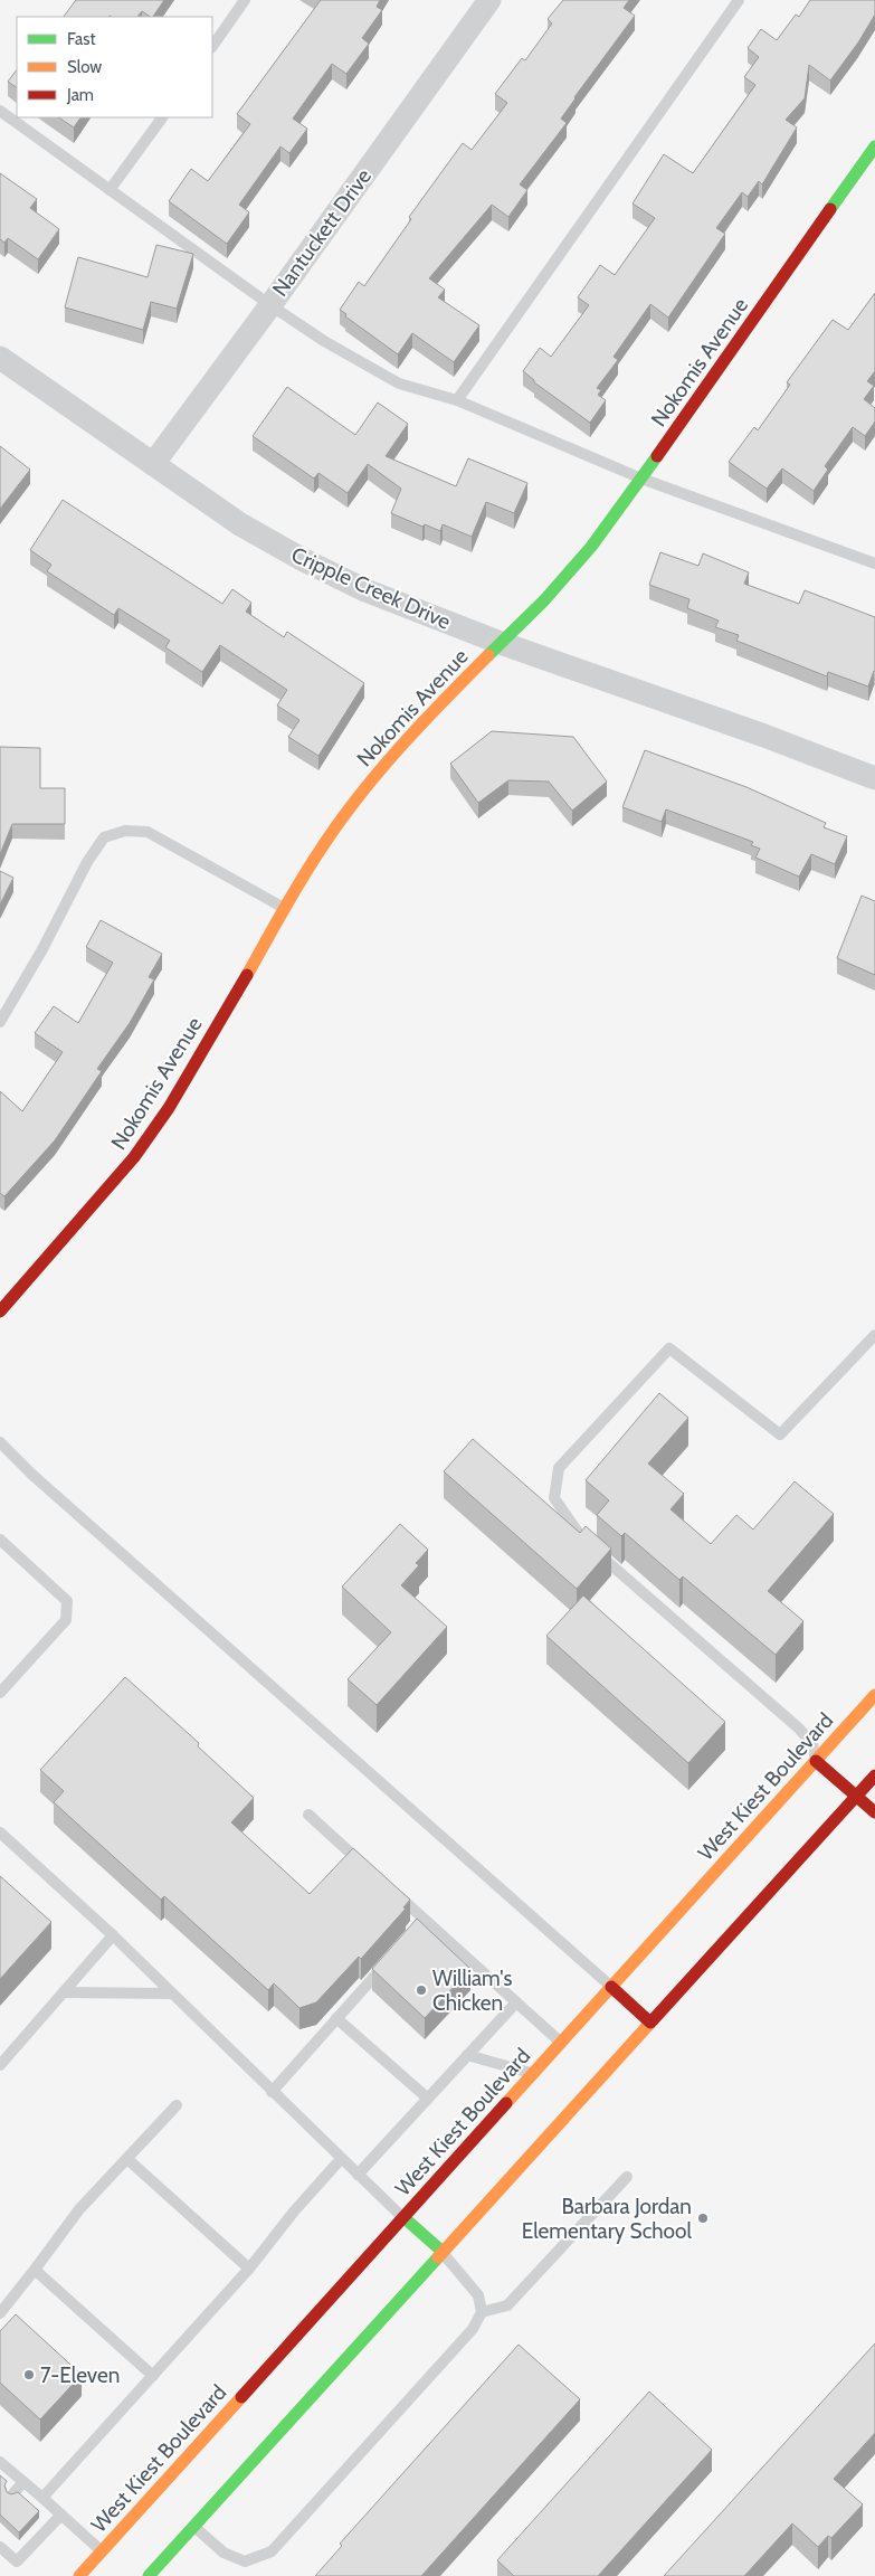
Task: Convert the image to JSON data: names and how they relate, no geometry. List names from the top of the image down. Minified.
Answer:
{"streets":{"main road":["Nokomis Avenue","West Kiest Boulevard"],"street":["Nantuckett Drive","Cripple Creek Drive"]},"crossings":[["Nantuckett Drive","Cripple Creek Drive"],["Nokomis Avenue","Cripple Creek Drive"]],"places":["William's Chicken","Barbara Jordan Elementary School","7-Eleven"],"legend":["Fast","Slow","Jam"]}
